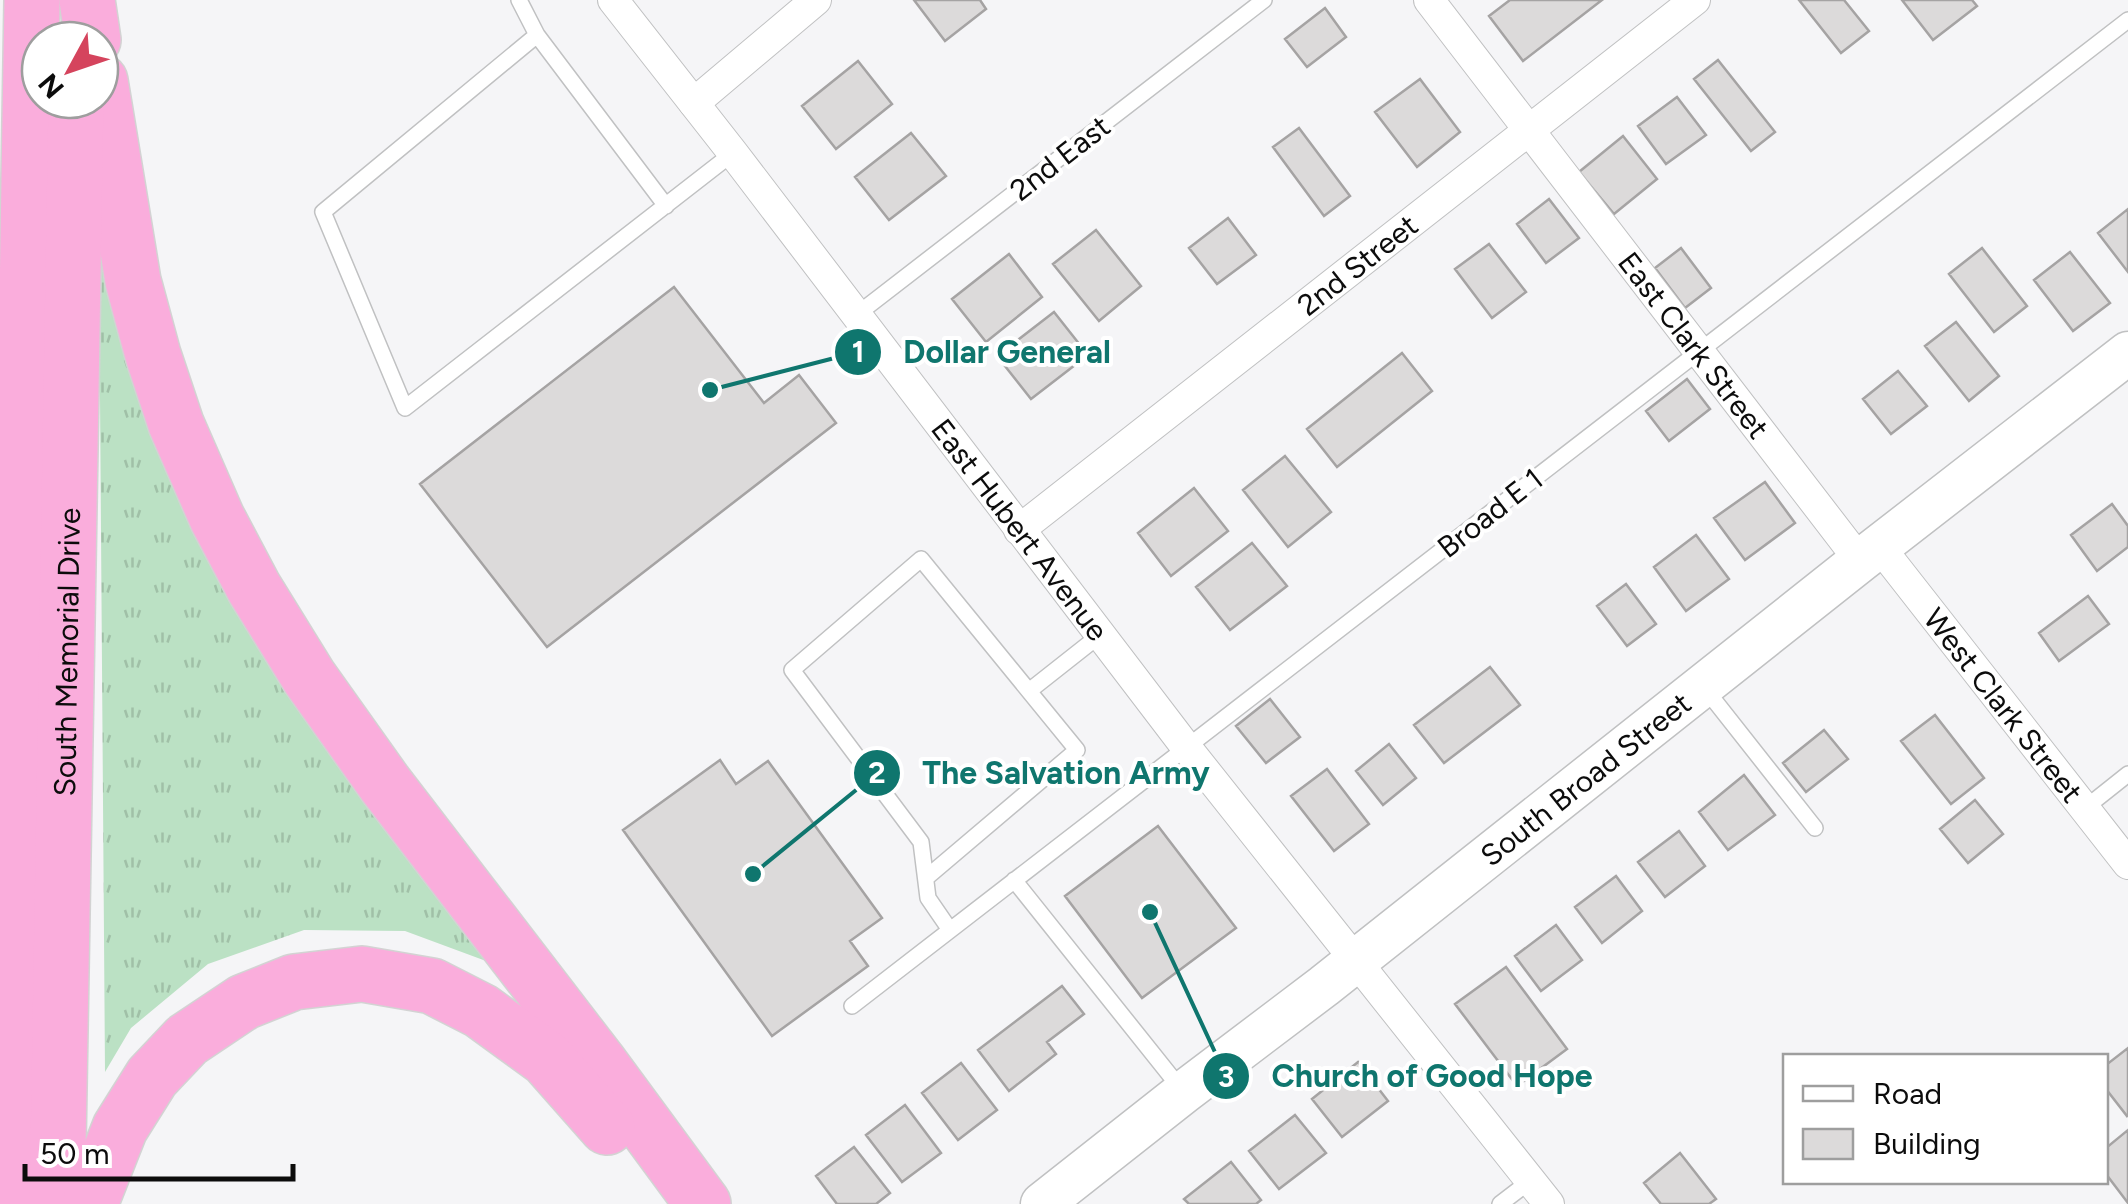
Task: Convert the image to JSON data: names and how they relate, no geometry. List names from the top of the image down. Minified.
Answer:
{"streets":{"highway":["South Memorial Drive"],"street":["2nd Street","East Clark Street","East Hubert Avenue","West Clark Street","South Broad Street"],"lane":["2nd East","Broad E 1"]},"crossings":[["2nd East","East Hubert Avenue"],["2nd Street","East Clark Street"],["2nd Street","East Hubert Avenue"],["East Clark Street","Broad E 1"],["East Clark Street","West Clark Street"],["East Clark Street","South Broad Street"],["Broad E 1","East Hubert Avenue"],["East Hubert Avenue","South Broad Street"],["West Clark Street","South Broad Street"]],"places":["Dollar General","The Salvation Army","Church of Good Hope"],"legend":["Road","Building"],"scale_bar":"50 m","north":"bottom left"}
